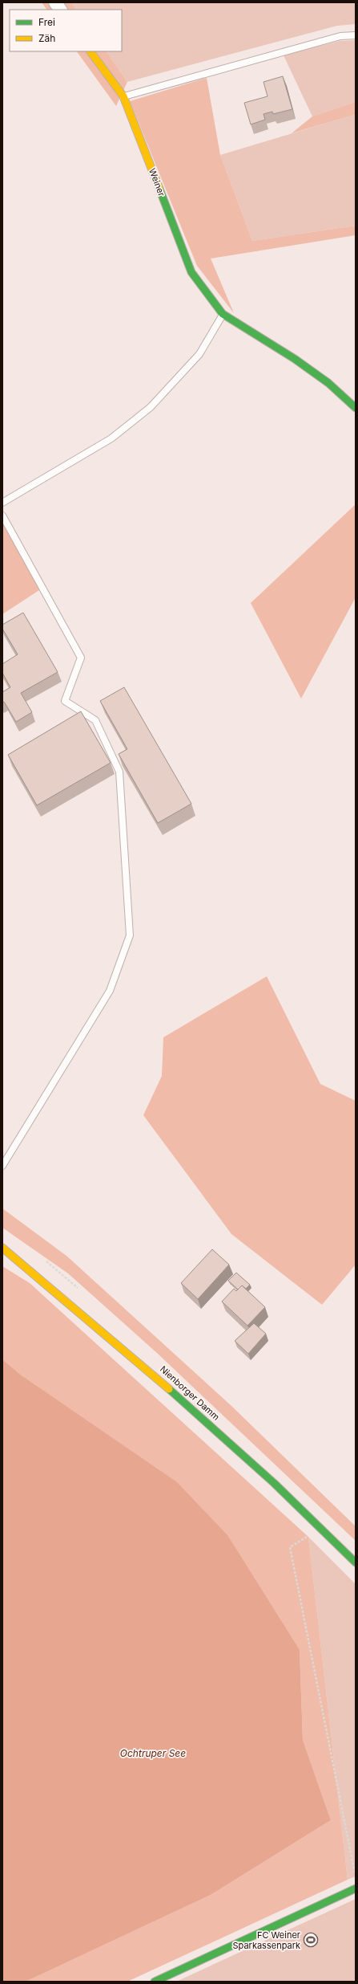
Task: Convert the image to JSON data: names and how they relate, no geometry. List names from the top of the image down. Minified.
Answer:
{"streets":{"street":["Weiner","Nienborger Damm"]},"water":["Ochtruper See"],"places":{"sports":["FC Weiner Sparkassenpark"]},"legend":["Frei","Zäh"]}
